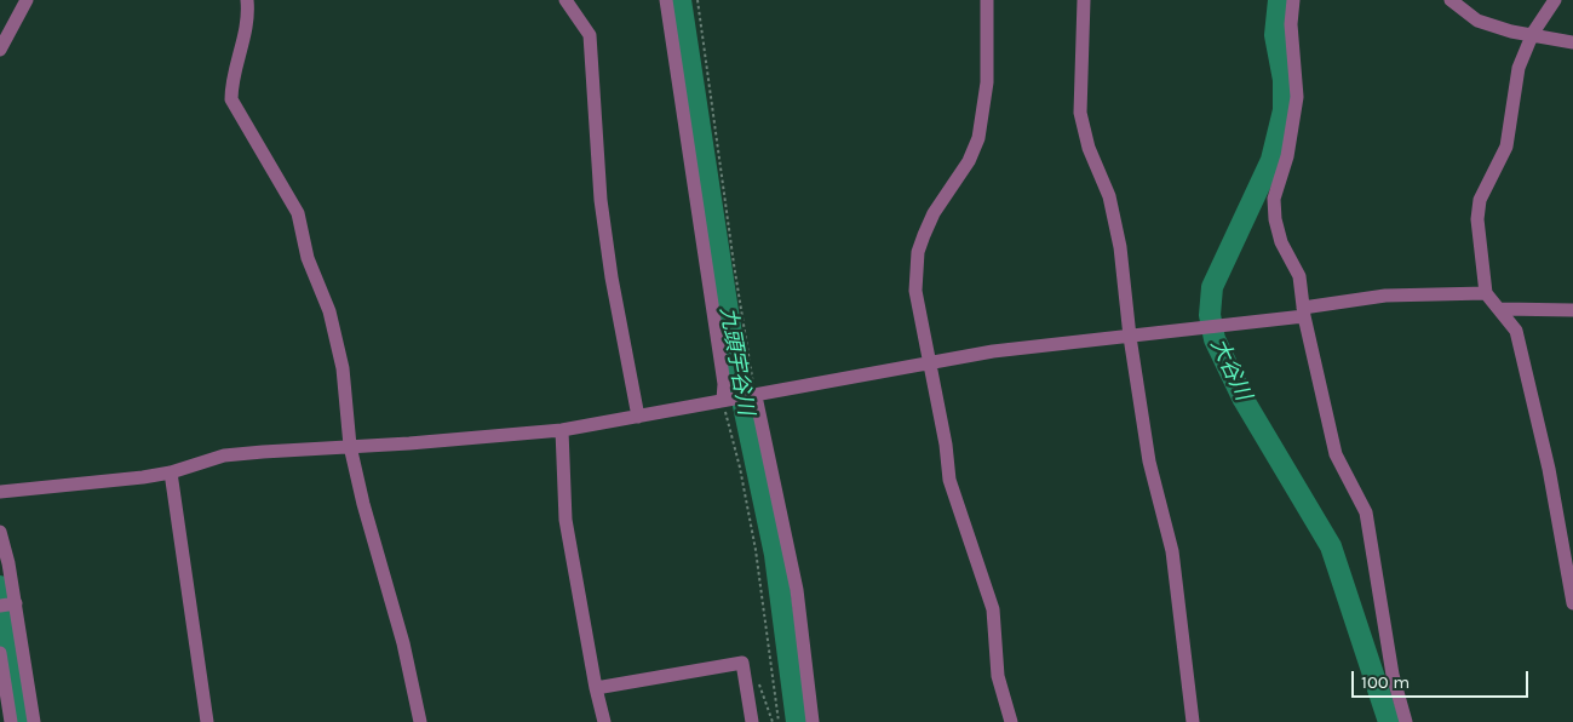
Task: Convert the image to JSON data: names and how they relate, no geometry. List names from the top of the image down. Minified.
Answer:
{"water":["九頭宇谷川","大谷川"],"scale_bar":"100 m"}
